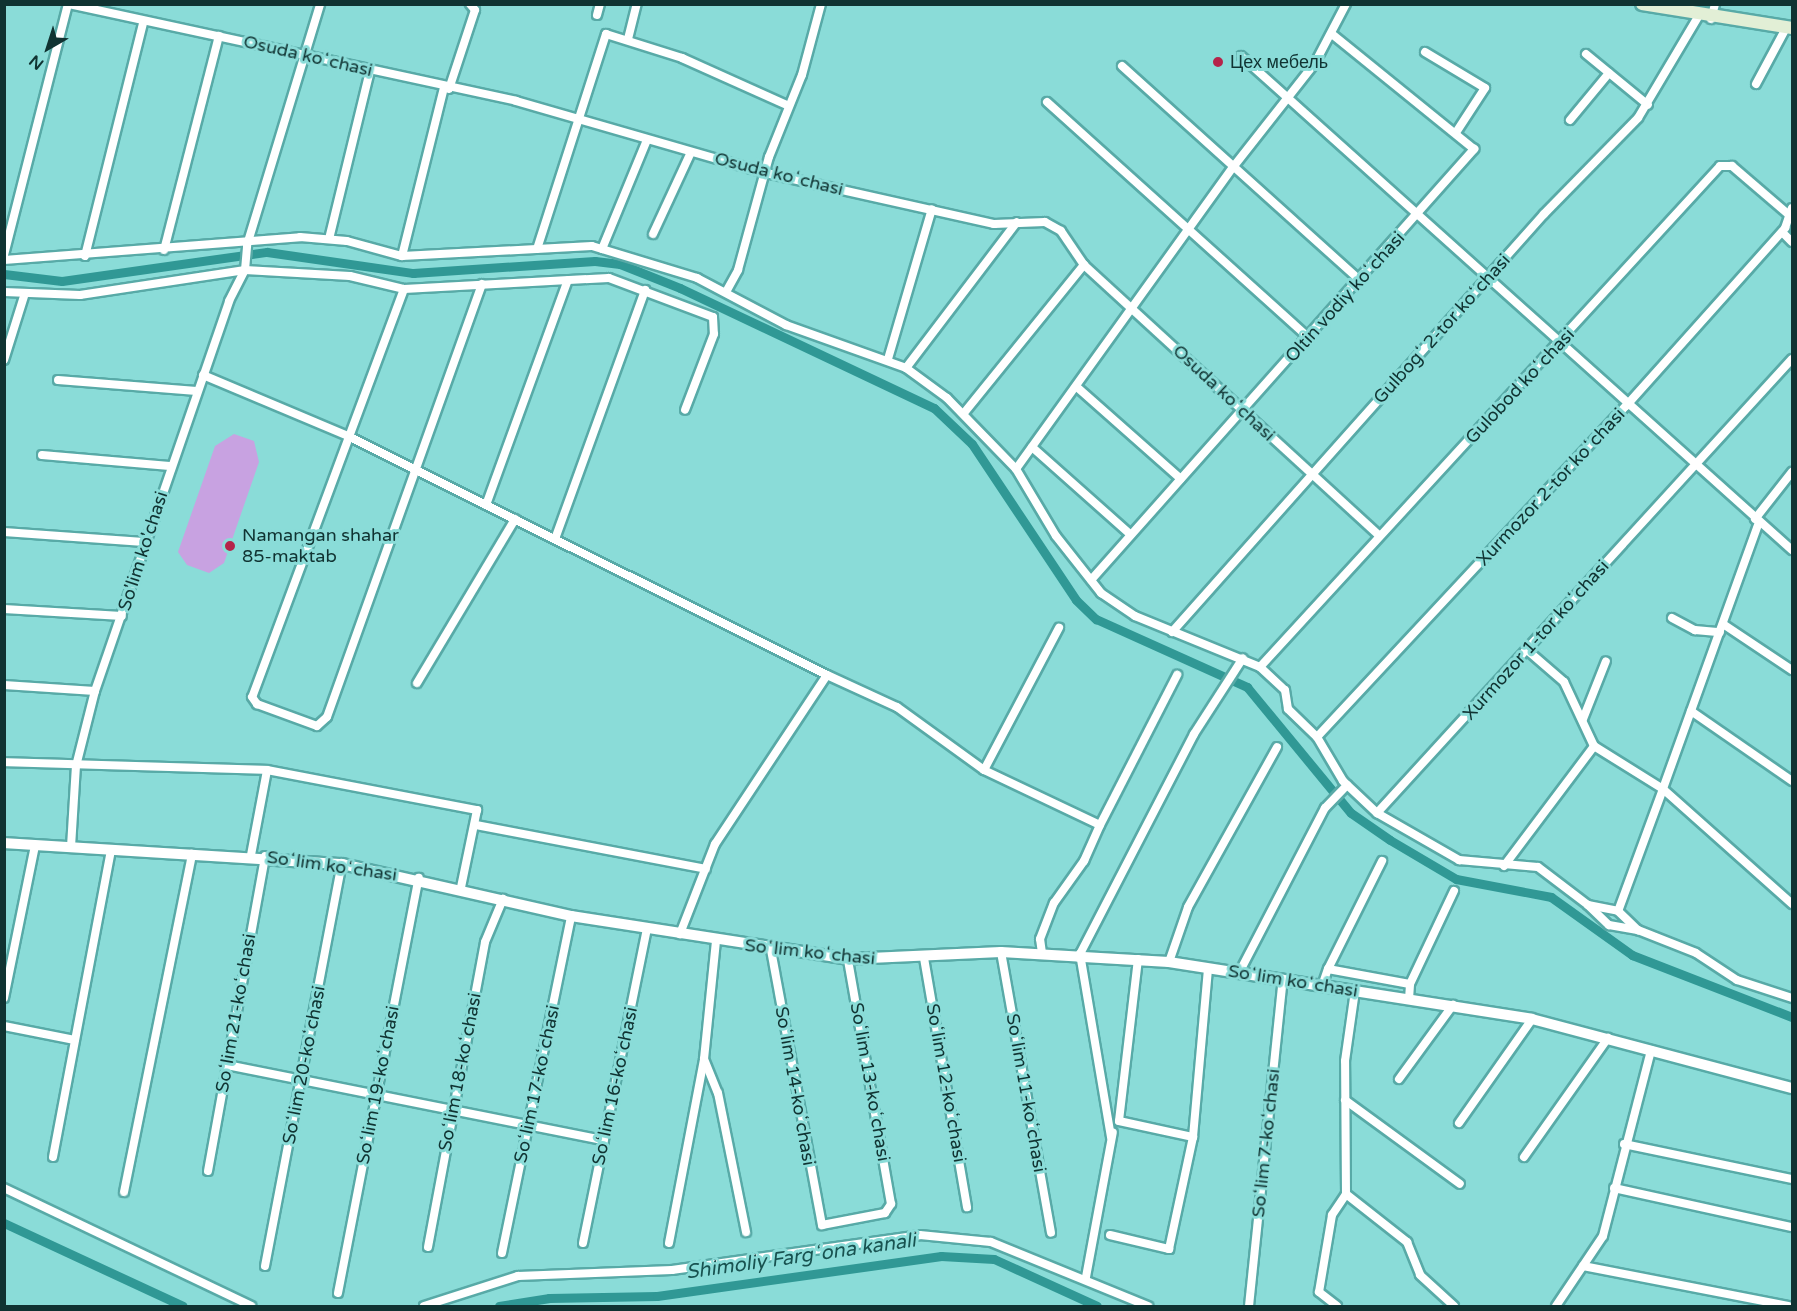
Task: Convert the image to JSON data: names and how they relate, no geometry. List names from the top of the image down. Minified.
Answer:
{"streets":{"street":["Osuda koʻchasi","Oltin vodiy koʻchasi","Gulbogʻ 2-tor koʻchasi","Gulobod koʻchasi","Xurmozor 2-tor koʻchasi","So'lim ko'chasi","Xurmozor 1-tor koʻchasi","Soʻlim koʻchasi","Soʻlim 21-koʻchasi","Soʻlim 20-koʻchasi","Soʻlim 18-koʻchasi","Soʻlim 13-koʻchasi","Soʻlim 12-koʻchasi","Soʻlim 17-koʻchasi","Soʻlim 19-koʻchasi","Soʻlim 16-koʻchasi","Soʻlim 14-koʻchasi","Soʻlim 11-koʻchasi","Soʻlim 7-koʻchasi"]},"crossings":[["Osuda koʻchasi","Oltin vodiy koʻchasi"],["Osuda koʻchasi","Gulbogʻ 2-tor koʻchasi"],["Osuda koʻchasi","Gulobod koʻchasi"],["So'lim ko'chasi","Soʻlim koʻchasi"],["Soʻlim koʻchasi","Soʻlim 21-koʻchasi"],["Soʻlim koʻchasi","Soʻlim 20-koʻchasi"],["Soʻlim koʻchasi","Soʻlim 18-koʻchasi"],["Soʻlim koʻchasi","Soʻlim 13-koʻchasi"],["Soʻlim koʻchasi","Soʻlim 12-koʻchasi"],["Soʻlim koʻchasi","Soʻlim 17-koʻchasi"],["Soʻlim koʻchasi","Soʻlim 19-koʻchasi"],["Soʻlim koʻchasi","Soʻlim 16-koʻchasi"],["Soʻlim koʻchasi","Soʻlim 14-koʻchasi"],["Soʻlim koʻchasi","Soʻlim 11-koʻchasi"],["Soʻlim koʻchasi","Soʻlim 7-koʻchasi"],["Soʻlim 13-koʻchasi","Soʻlim 14-koʻchasi"]],"water":["Shimoliy Fargʻona kanali"],"places":["Цех мебель","Namangan shahar 85-maktab"],"north":"bottom left"}
